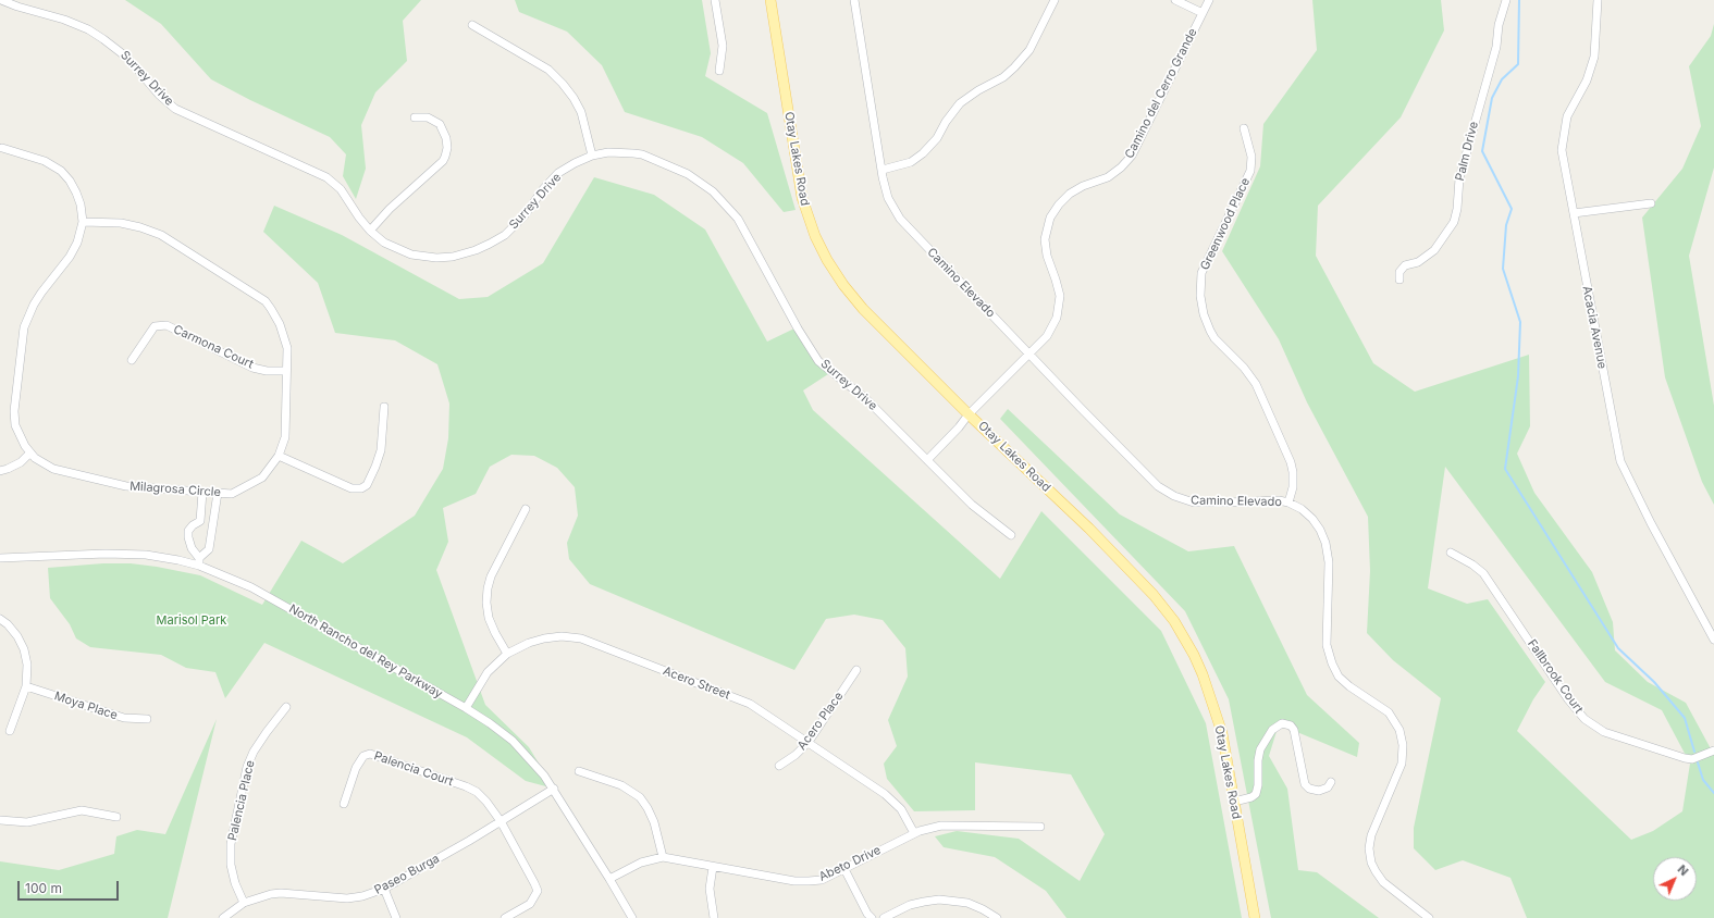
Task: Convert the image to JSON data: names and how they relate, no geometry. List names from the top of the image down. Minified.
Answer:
{"streets":{"main road":["Otay Lakes Road"],"street":["Surrey Drive","Camino del Cerro Grande","Palm Drive","Greenwood Place","Camino Elevado","Acacia Avenue","Carmona Court","Milagrosa Circle","North Rancho del Rey Parkway","Fallbrook Court","Acero Street","Moya Place","Acero Place","Palencia Court","Palencia Place","Abeto Drive","Paseo Burga"]},"crossings":[["Surrey Drive","Camino del Cerro Grande"],["Camino del Cerro Grande","Otay Lakes Road"],["Camino del Cerro Grande","Camino Elevado"],["Greenwood Place","Camino Elevado"],["Carmona Court","Milagrosa Circle"],["North Rancho del Rey Parkway","Acero Street"],["North Rancho del Rey Parkway","Abeto Drive"],["North Rancho del Rey Parkway","Paseo Burga"],["Acero Street","Acero Place"],["Acero Street","Abeto Drive"],["Palencia Court","Paseo Burga"],["Palencia Place","Paseo Burga"]],"parks":["Marisol Park"],"scale_bar":"100 m","north":"top right"}
